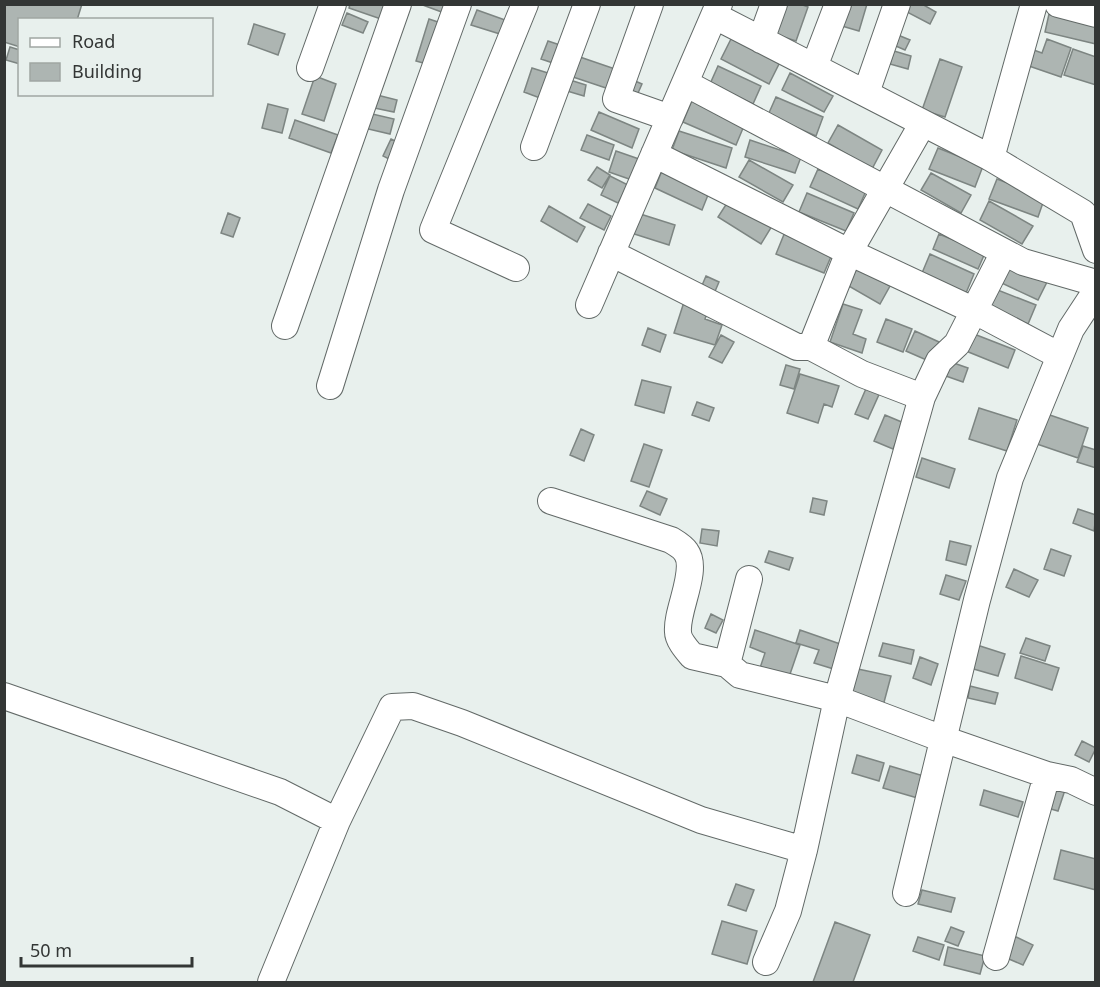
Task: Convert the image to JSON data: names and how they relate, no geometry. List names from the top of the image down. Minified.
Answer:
{"legend":["Road","Building"],"scale_bar":"50 m"}
